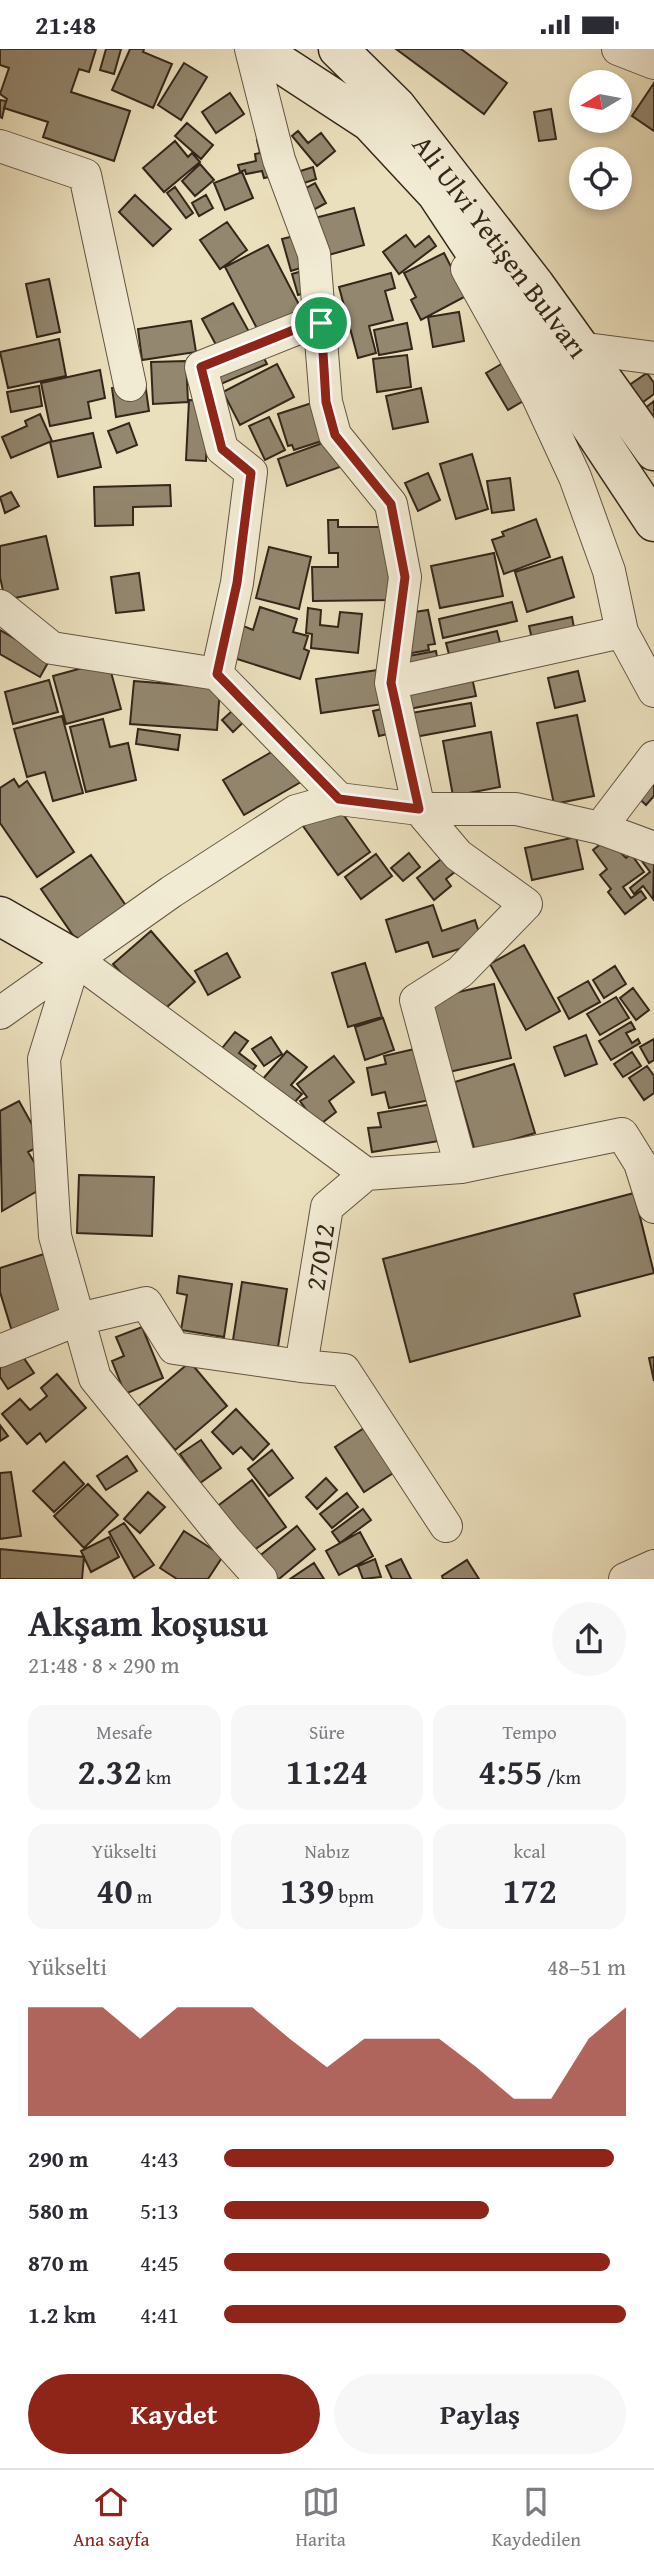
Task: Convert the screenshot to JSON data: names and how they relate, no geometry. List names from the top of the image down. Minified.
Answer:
{"streets":{"main road":["Ali Ulvi Yetişen Bulvarı"],"street":["27012"]},"north":"left","page":{"status":"21:48","heading":["Akşam koşusu","21:48 · 8 × 290 m"],"stats":[["Mesafe","2.32 km"],["Süre","11:24"],["Tempo","4:55 /km"],["Yükselti","40 m"],["Nabız","139 bpm"],["kcal","172"]],"chart":["Yükselti","48–51 m"],"list":[{"name":"290 m","note":"4:43"},{"name":"580 m","note":"5:13"},{"name":"870 m","note":"4:45"},{"name":"1.2 km","note":"4:41"}],"buttons":["Kaydet","Paylaş"],"tabs":["Ana sayfa","Harita","Kaydedilen"]}}
